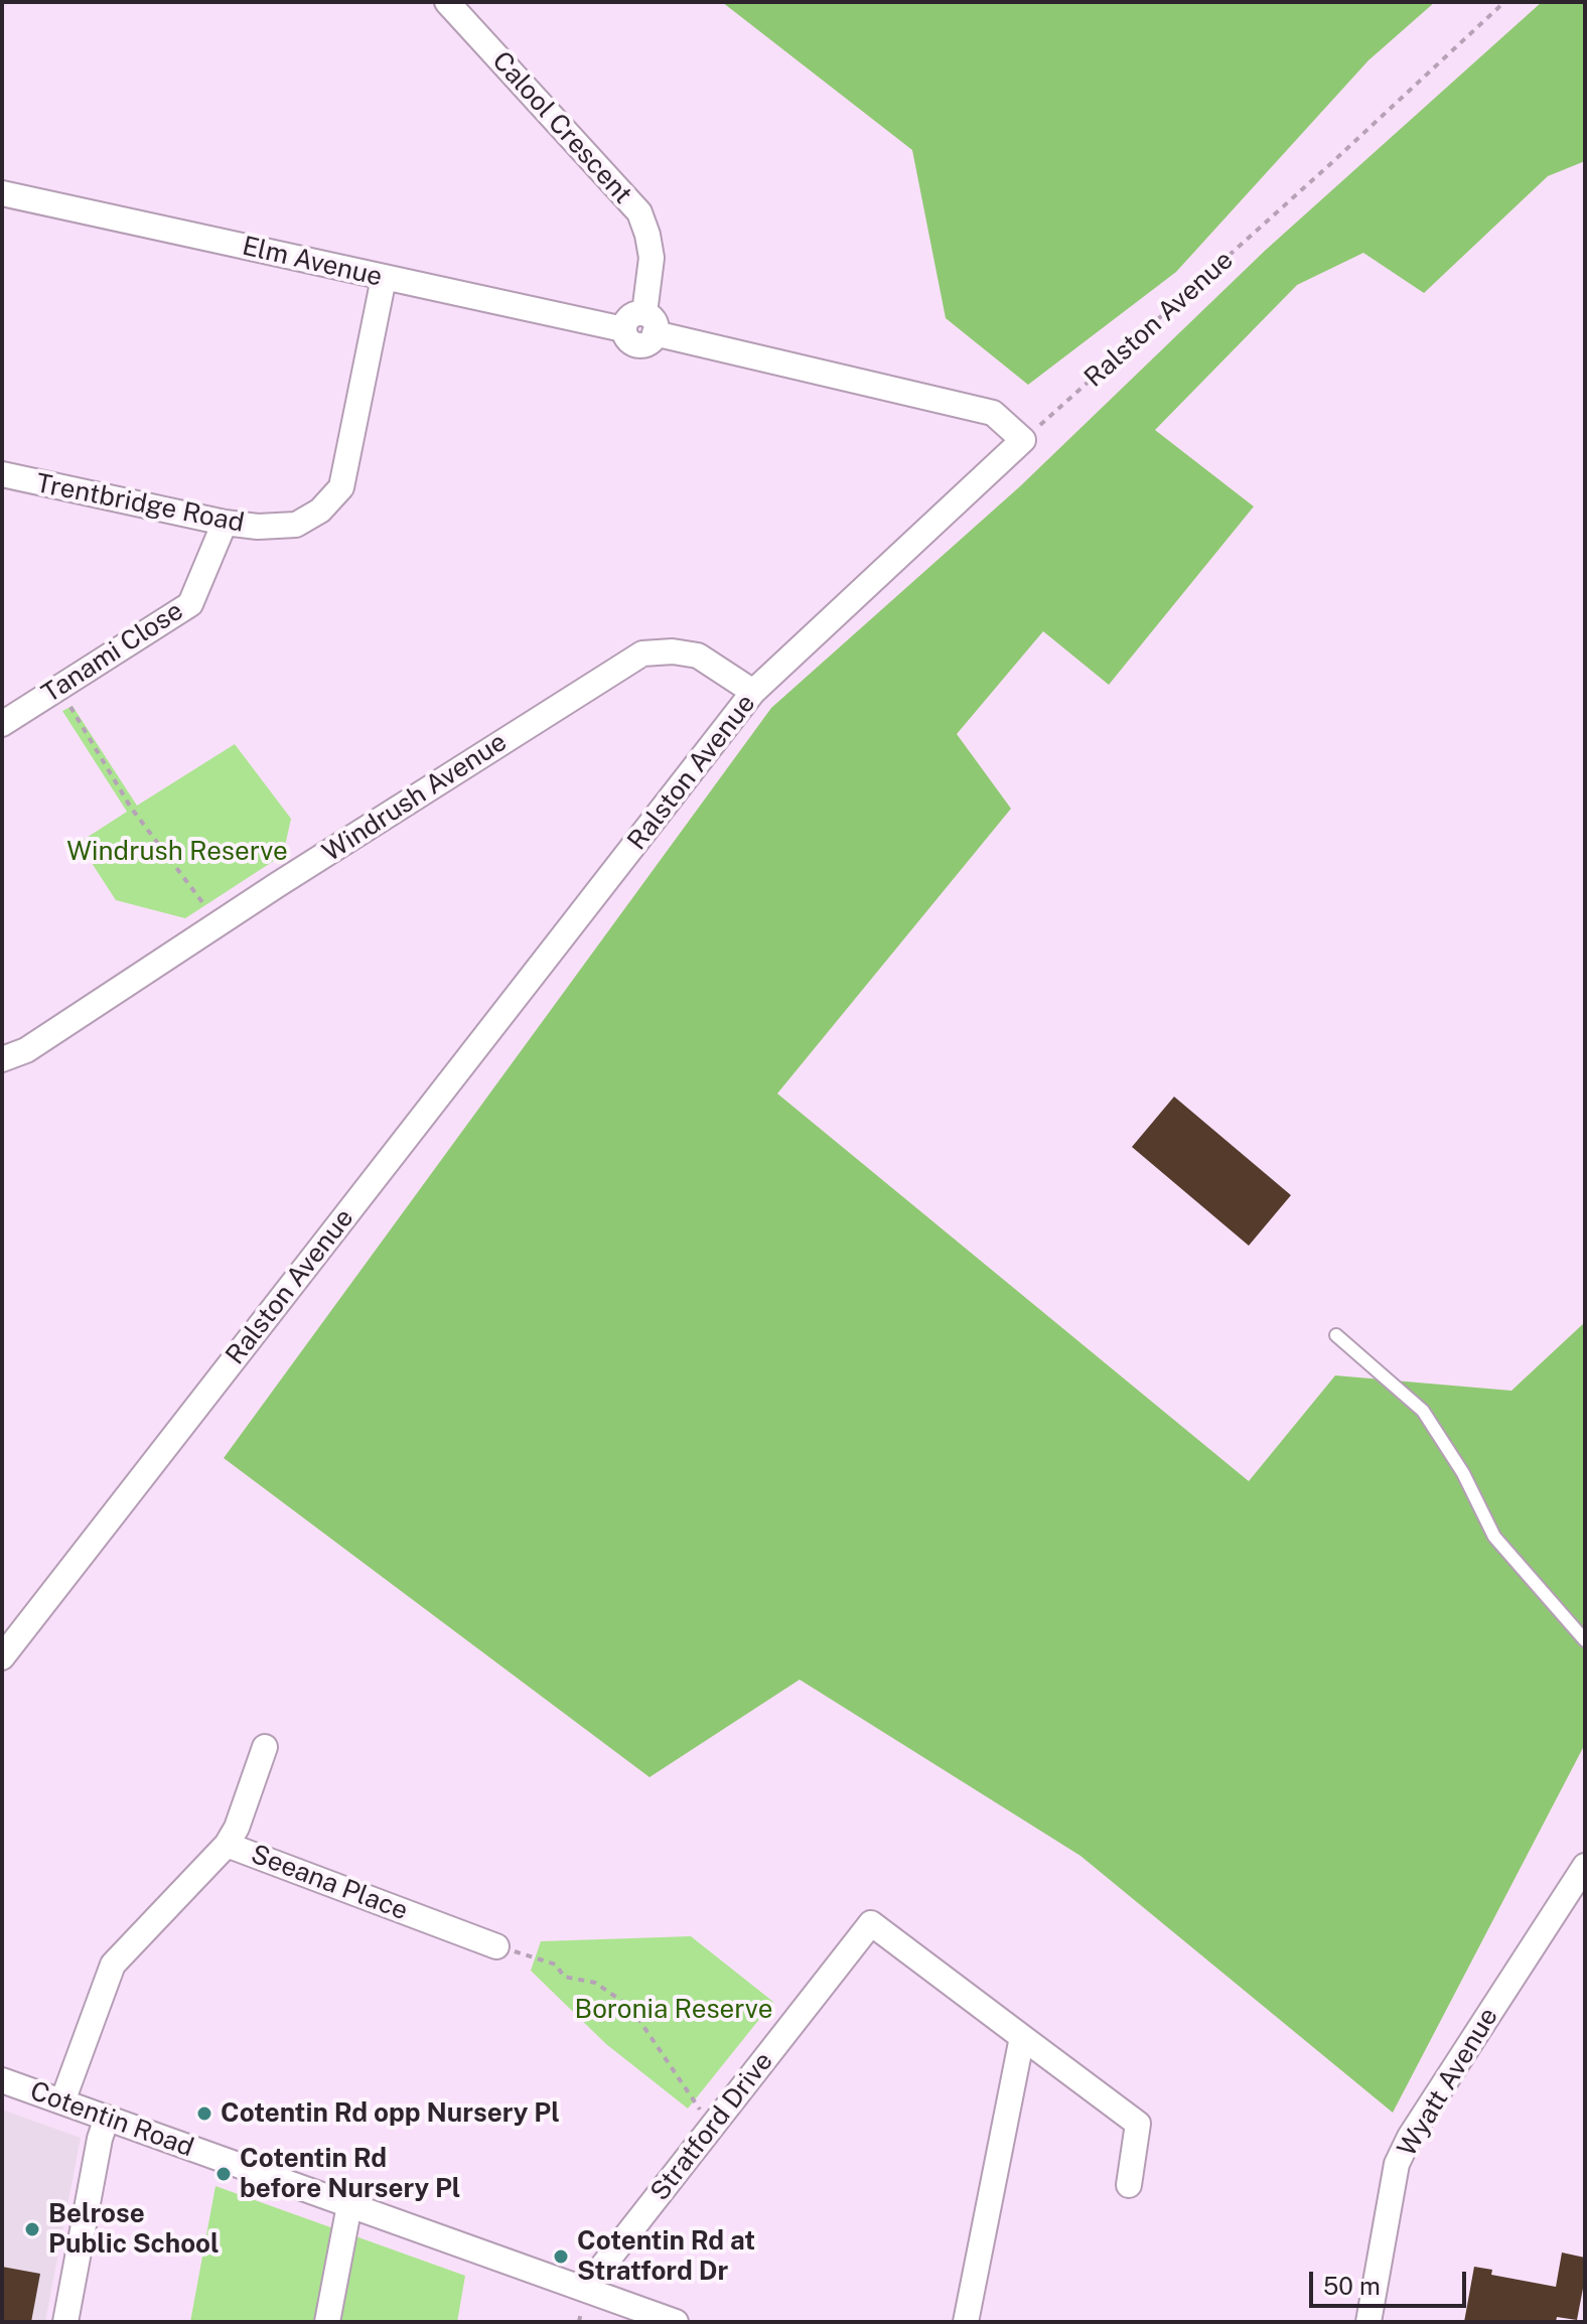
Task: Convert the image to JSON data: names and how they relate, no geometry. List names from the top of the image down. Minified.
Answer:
{"streets":{"street":["Calool Crescent","Elm Avenue","Ralston Avenue","Trentbridge Road","Tanami Close","Windrush Avenue","Seeana Place","Wyatt Avenue","Cotentin Road","Stratford Drive"]},"crossings":[["Calool Crescent","Elm Avenue"],["Elm Avenue","Trentbridge Road"],["Ralston Avenue","Windrush Avenue"],["Trentbridge Road","Tanami Close"],["Seeana Place","Cotentin Road"],["Cotentin Road","Stratford Drive"]],"parks":["Windrush Reserve","Boronia Reserve"],"places":["Cotentin Rd opp Nursery Pl","Cotentin Rd before Nursery Pl","Belrose Public School","Cotentin Rd at Stratford Dr"],"scale_bar":"50 m"}
